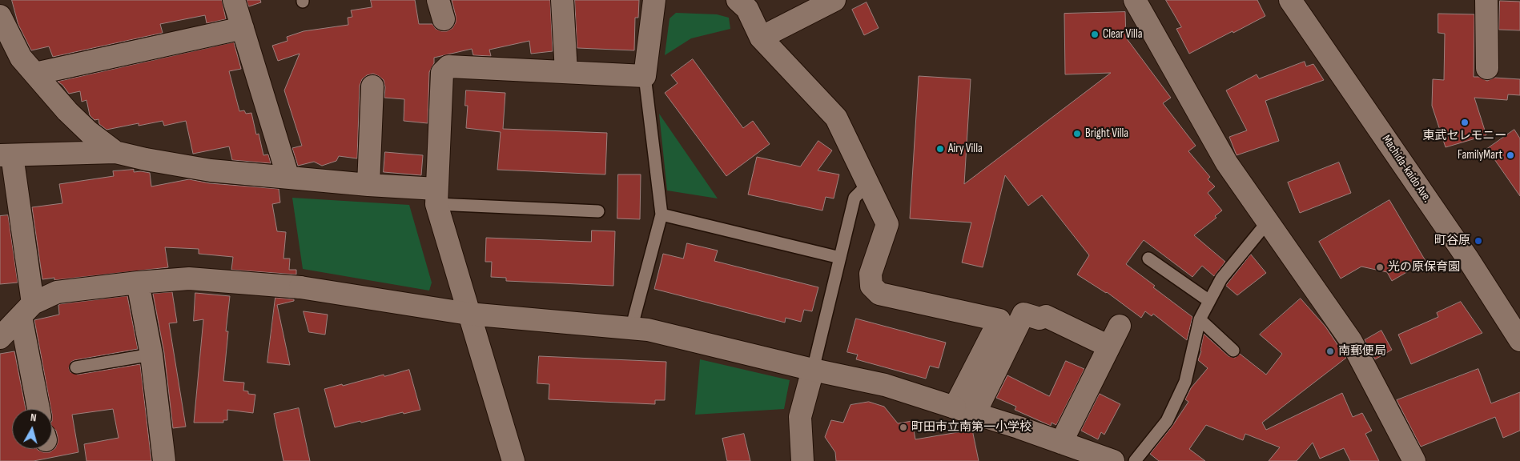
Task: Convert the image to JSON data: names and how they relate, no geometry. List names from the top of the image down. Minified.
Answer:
{"streets":{"street":["Machida-kaido Ave."]},"places":["Clear Villa","東武セレモニー","Bright Villa","Airy Villa","FamilyMart","町谷原","光の原保育園","南郵便局","町田市立南第一小学校"],"north":"top"}
